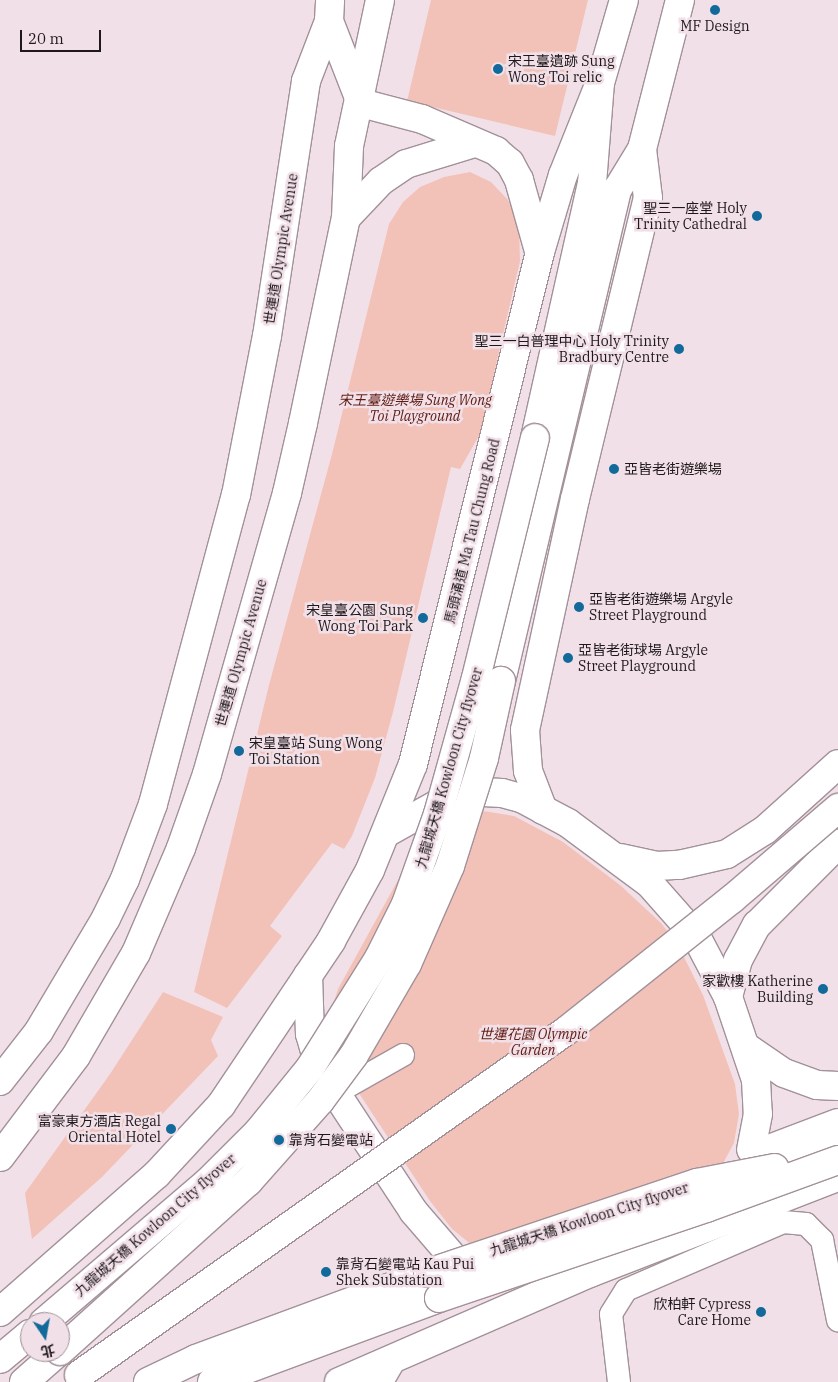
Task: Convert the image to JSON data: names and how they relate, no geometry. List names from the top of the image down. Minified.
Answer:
{"streets":{"main road":["世運道 Olympic Avenue","馬頭涌道 Ma Tau Chung Road","九龍城天橋 Kowloon City flyover"]},"crossings":[["馬頭涌道 Ma Tau Chung Road","九龍城天橋 Kowloon City flyover"]],"parks":["宋王臺遊樂場 Sung Wong Toi Playground","世運花園 Olympic Garden"],"places":["MF Design","宋王臺遺跡 Sung Wong Toi relic","聖三一座堂 Holy Trinity Cathedral","聖三一白普理中心 Holy Trinity Bradbury Centre","亞皆老街遊樂場","亞皆老街遊樂場 Argyle Street Playground","宋皇臺公園 Sung Wong Toi Park","亞皆老街球場 Argyle Street Playground","宋皇臺站 Sung Wong Toi Station","家歡樓 Katherine Building","富豪東方酒店 Regal Oriental Hotel","靠背石變電站","靠背石變電站 Kau Pui Shek Substation","欣柏軒 Cypress Care Home"],"scale_bar":"20 m","north":"bottom"}
